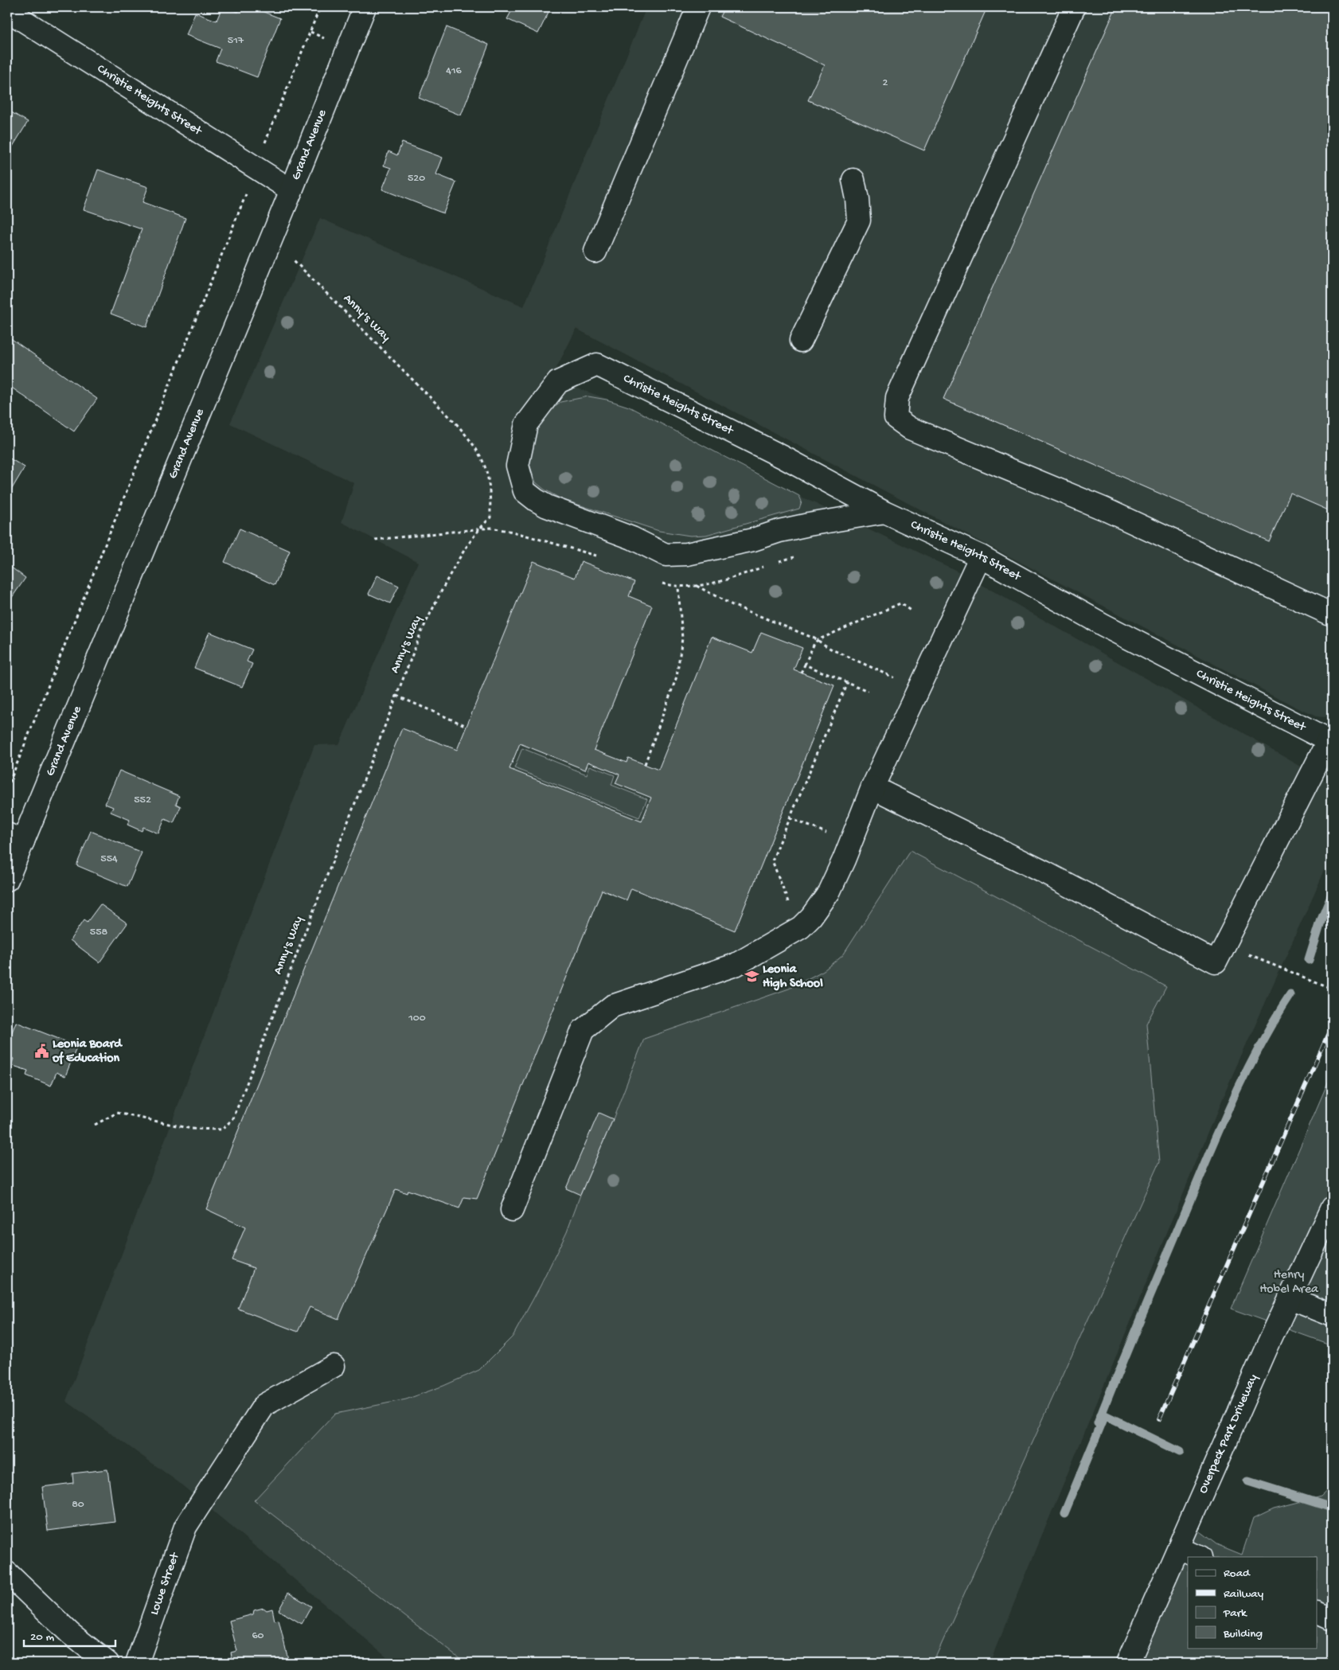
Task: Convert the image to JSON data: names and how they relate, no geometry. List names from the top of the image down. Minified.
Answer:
{"streets":{"street":["Christie Heights Street","Grand Avenue","Overpeck Park Driveway","Lowe Street"],"path":["Anny's Way"]},"crossings":[["Christie Heights Street","Grand Avenue"],["Grand Avenue","Anny's Way"]],"parks":["Henry Hobel Area"],"places":{"school or university":["Leonia High School"],"public building":["Leonia Board of Education"]},"house_numbers":["517","416","2","520","552","554","558","100","80","60"],"legend":["Road","Railway","Park","Building"],"scale_bar":"20 m"}
